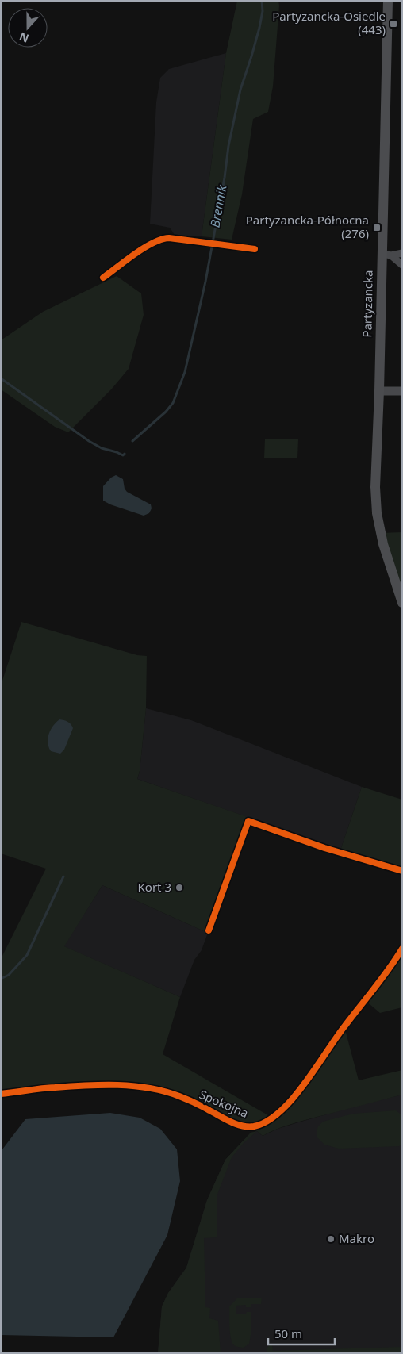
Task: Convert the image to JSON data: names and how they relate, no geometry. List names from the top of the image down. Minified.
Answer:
{"streets":{"main road":["Partyzancka"],"street":["Spokojna"]},"water":["Brennik"],"places":{"transit":["Partyzancka-Osiedle (443)","Partyzancka-Północna (276)"],"other":["Kort 3","Makro"]},"scale_bar":"50 m","north":"bottom"}
